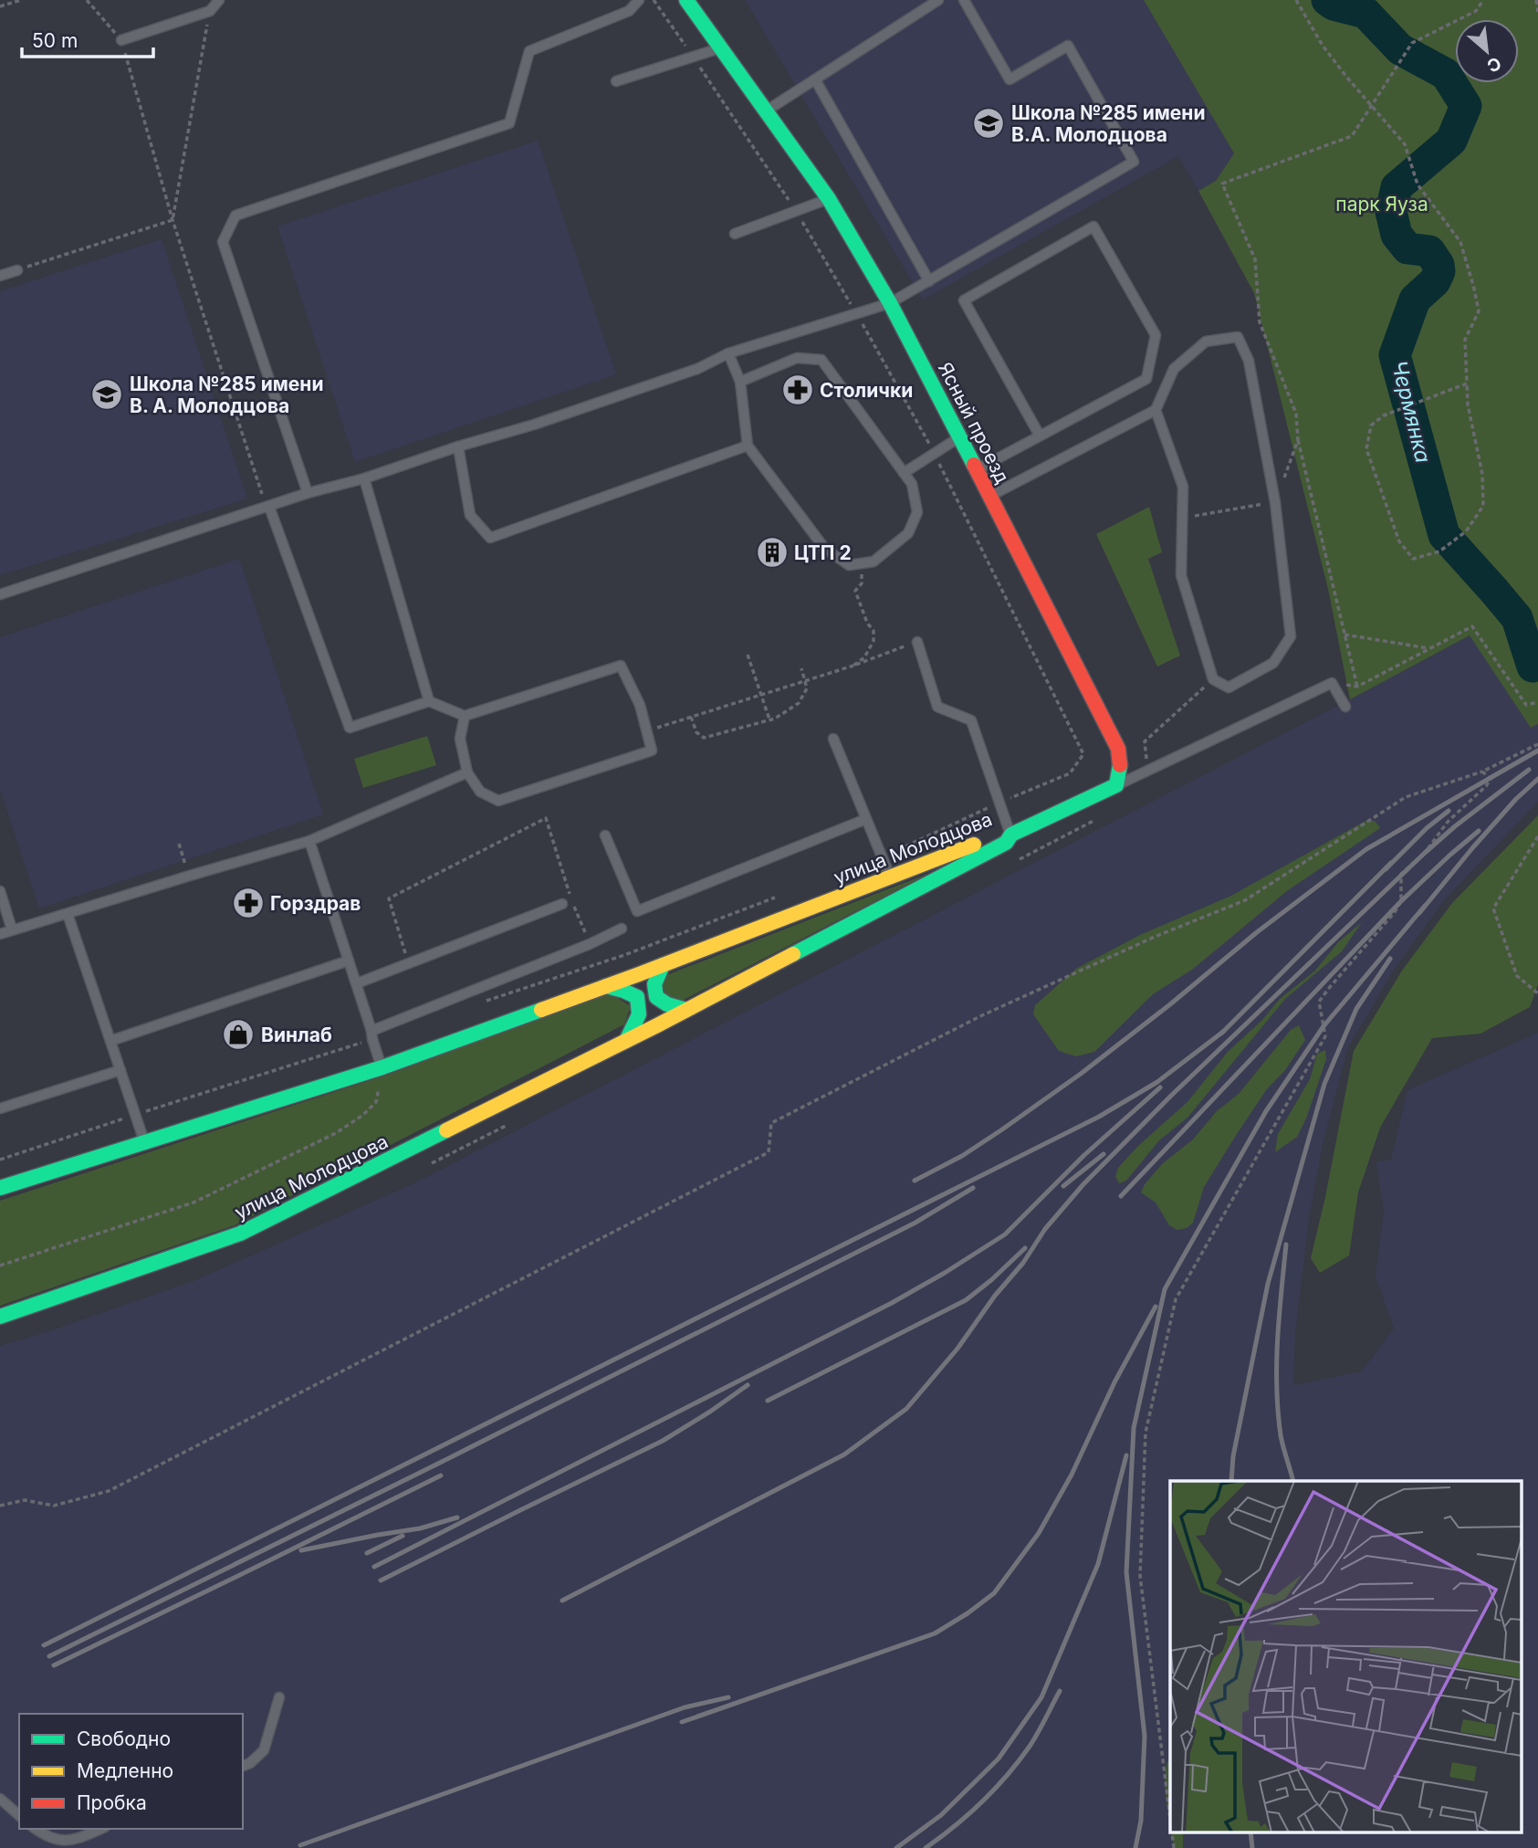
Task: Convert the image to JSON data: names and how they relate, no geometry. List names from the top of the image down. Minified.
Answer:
{"streets":{"street":["Ясный проезд","улица Молодцова"]},"water":["Чермянка"],"parks":["парк Яуза"],"places":{"school or university":["Школа №285 имени В.А. Молодцова","Школа №285 имени В. А. Молодцова"],"pharmacy":["Столички","Горздрав"],"building":["ЦТП 2"],"shop":["Винлаб"]},"legend":["Свободно","Медленно","Пробка"],"scale_bar":"50 m","north":"bottom right"}
